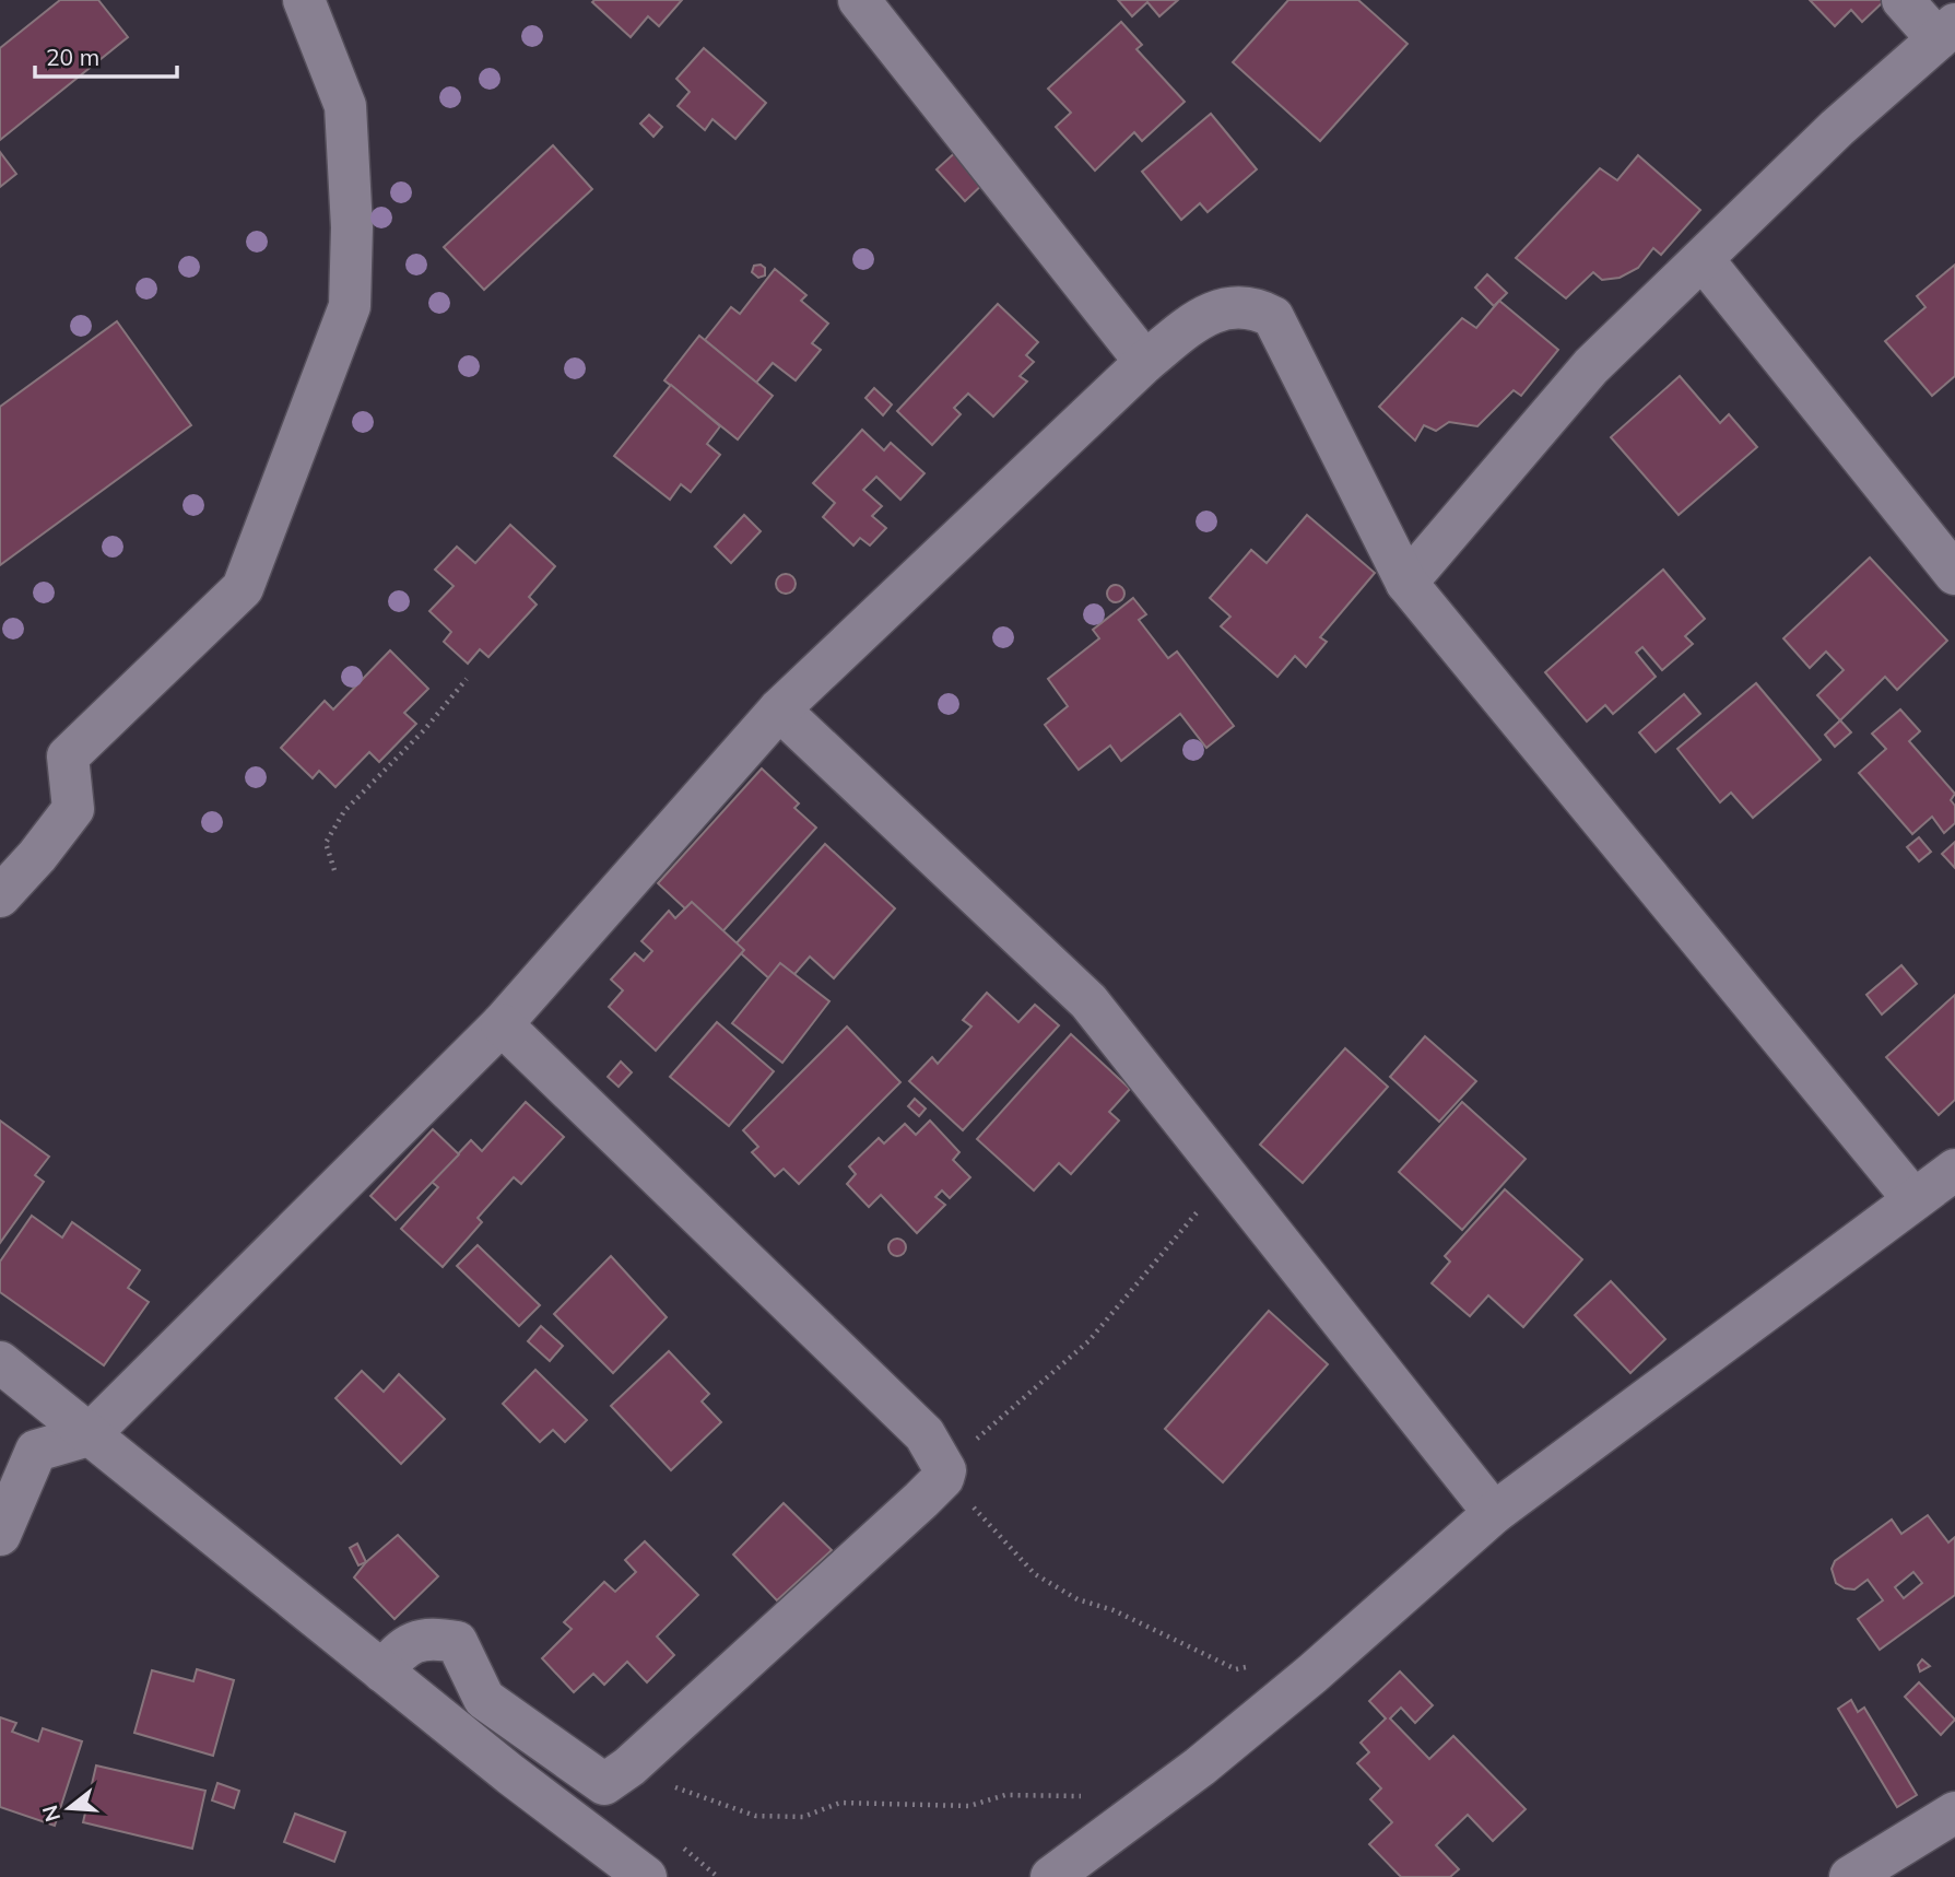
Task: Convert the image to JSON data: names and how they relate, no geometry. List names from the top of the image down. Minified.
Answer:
{"scale_bar":"20 m","north":"left"}
